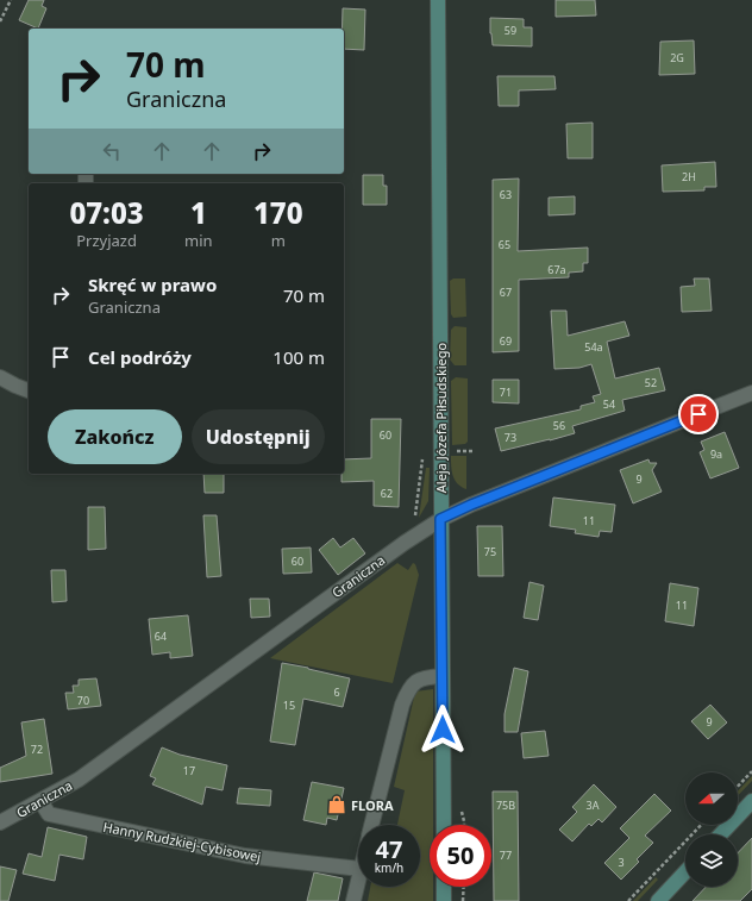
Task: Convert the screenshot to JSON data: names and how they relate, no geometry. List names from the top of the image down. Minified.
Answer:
{"streets":{"main road":["Aleja Józefa Piłsudskiego"],"street":["Graniczna","Hanny Rudzkiej-Cybisowej"]},"crossings":[["Aleja Józefa Piłsudskiego","Graniczna"],["Graniczna","Hanny Rudzkiej-Cybisowej"]],"places":{"shop":["FLORA"]},"house_numbers":["59","2G","2H","63","65","67a","67","69","54a","52","71","54","56","60","73","9a","9","62","11","75","60","11","64","6","70","15","9","72","17","75B","3A","77","3"],"north":"left","page":{"turn":["70 m","Graniczna"],"eta":["07:03","Przyjazd","1","min","170","m"],"list":[{"name":"Skręć w prawo","note":"Graniczna","value":"70 m"},{"name":"Cel podróży","value":"100 m"}],"buttons":["Zakończ","Udostępnij"],"speed":"47 km/h","limit":"50"}}
